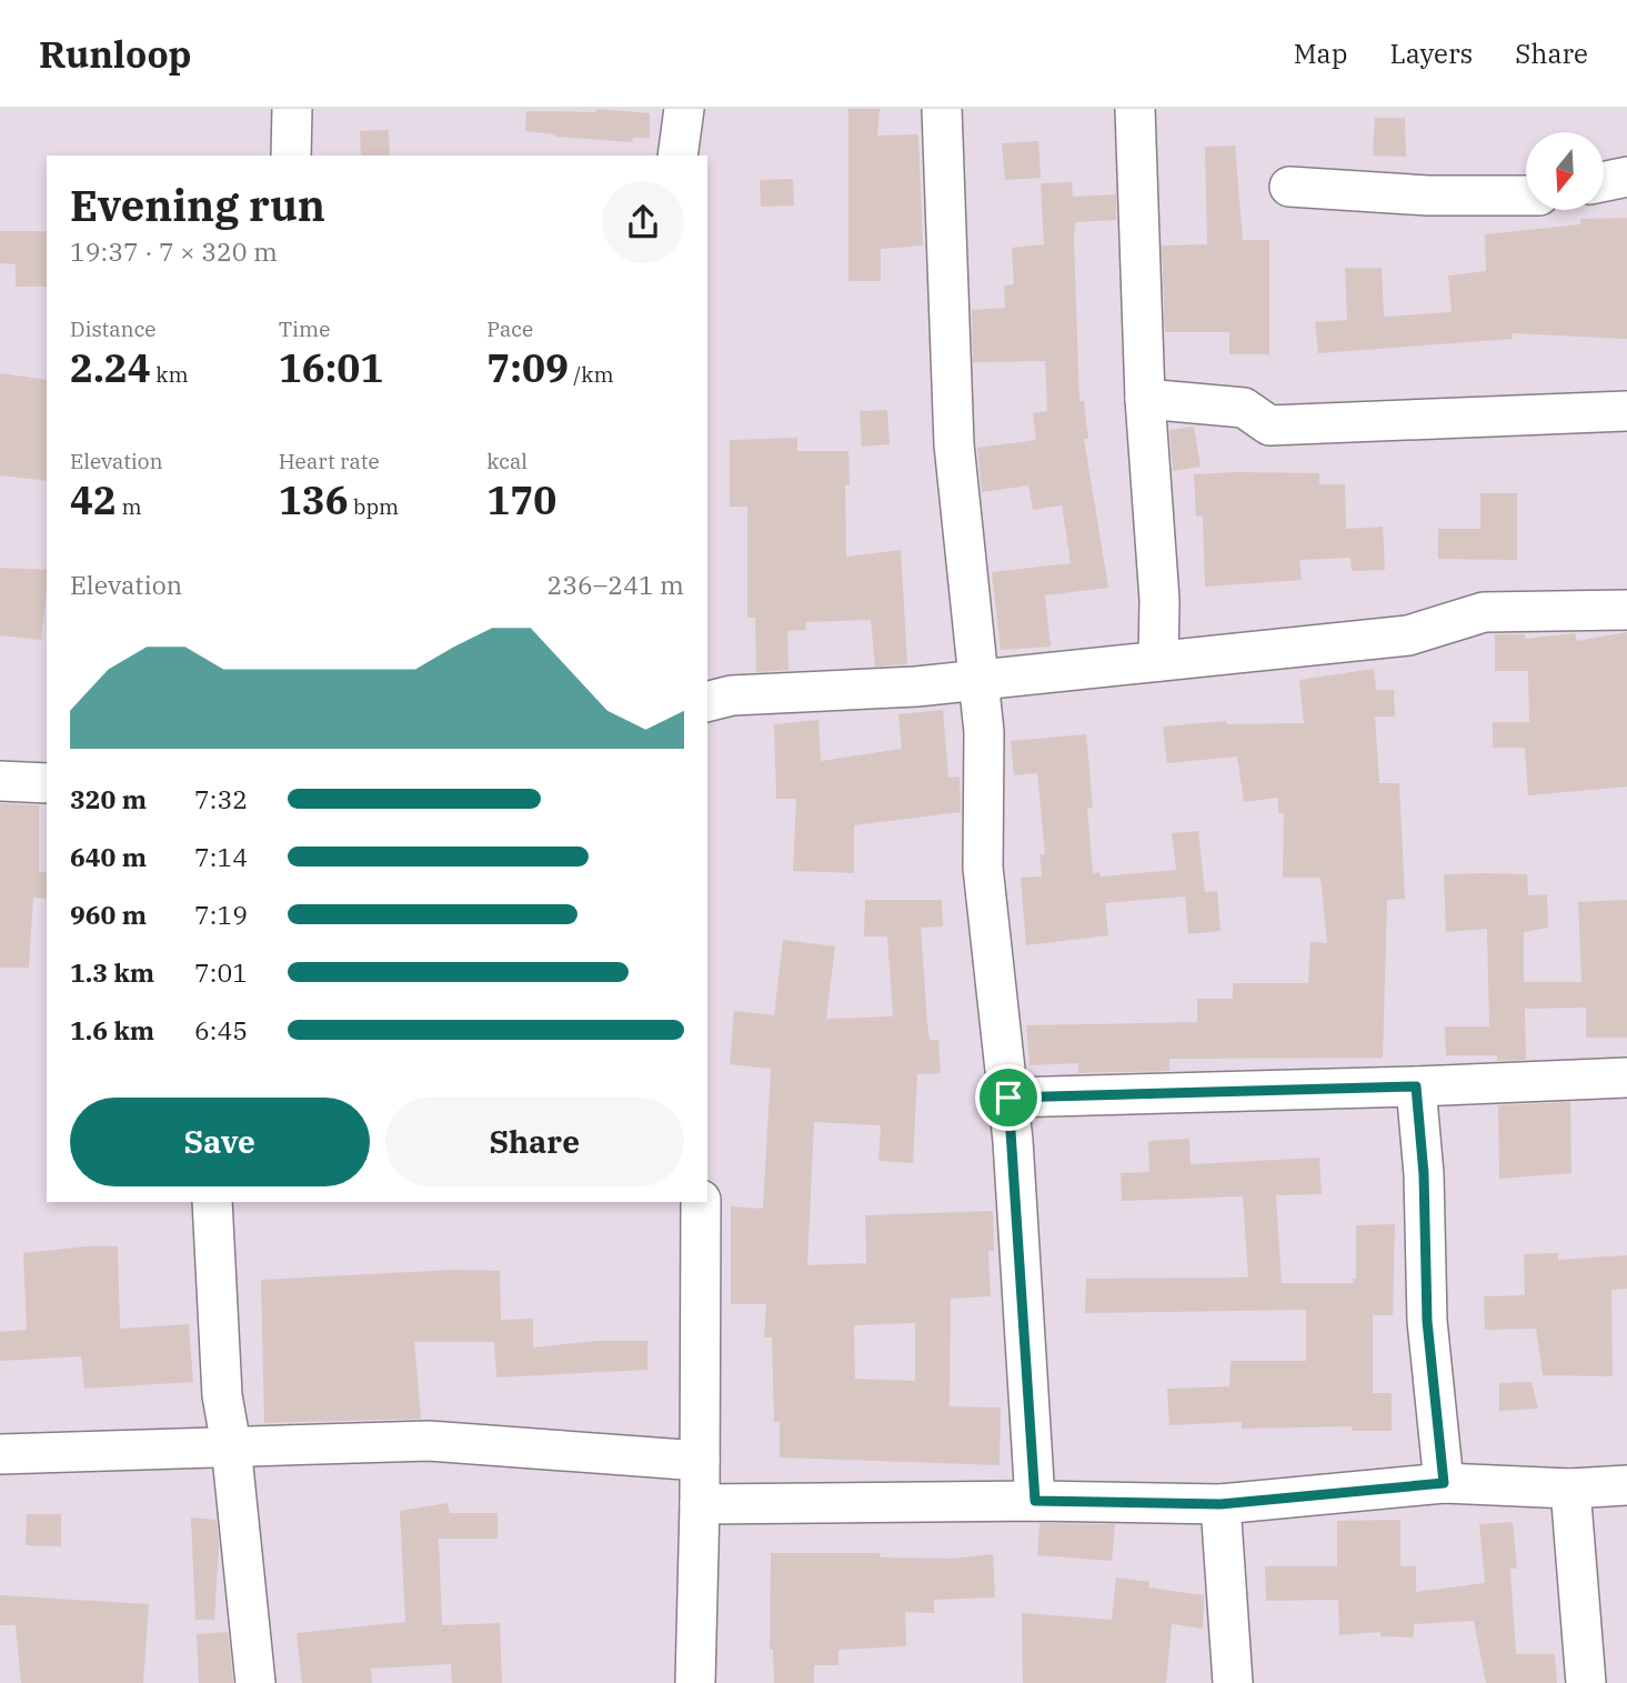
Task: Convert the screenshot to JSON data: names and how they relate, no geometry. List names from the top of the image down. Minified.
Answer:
{"north":"bottom","page":{"header":"Runloop","nav":["Map","Layers","Share"],"heading":["Evening run","19:37 · 7 × 320 m"],"stats":[["Distance","2.24 km"],["Time","16:01"],["Pace","7:09 /km"],["Elevation","42 m"],["Heart rate","136 bpm"],["kcal","170"]],"chart":["Elevation","236–241 m"],"list":[{"name":"320 m","note":"7:32"},{"name":"640 m","note":"7:14"},{"name":"960 m","note":"7:19"},{"name":"1.3 km","note":"7:01"},{"name":"1.6 km","note":"6:45"}],"buttons":["Save","Share"]}}
